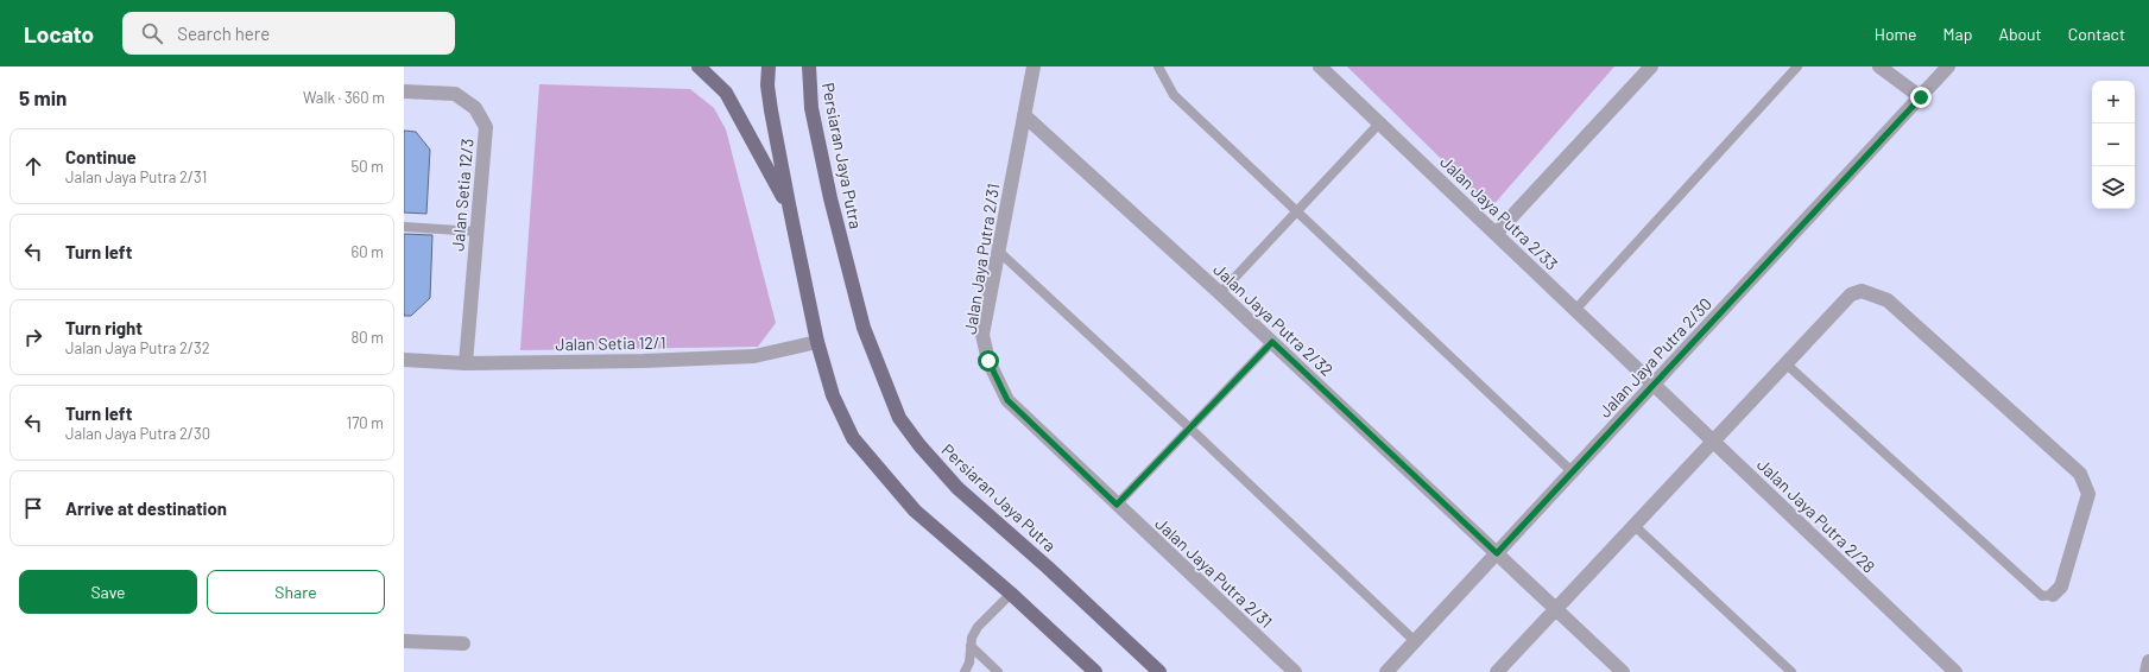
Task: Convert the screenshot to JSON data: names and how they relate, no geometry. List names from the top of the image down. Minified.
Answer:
{"streets":{"main road":["Persiaran Jaya Putra"],"street":["Jalan Setia 12/3","Jalan Jaya Putra 2/33","Jalan Jaya Putra 2/31","Jalan Jaya Putra 2/32","Jalan Setia 12/1","Jalan Jaya Putra 2/30","Jalan Jaya Putra 2/28"]},"crossings":[["Jalan Setia 12/3","Jalan Setia 12/1"],["Jalan Jaya Putra 2/33","Jalan Jaya Putra 2/30"],["Jalan Jaya Putra 2/33","Jalan Jaya Putra 2/28"],["Jalan Jaya Putra 2/31","Jalan Jaya Putra 2/32"],["Jalan Jaya Putra 2/32","Jalan Jaya Putra 2/30"],["Jalan Jaya Putra 2/30","Jalan Jaya Putra 2/28"]],"page":{"header":"Locato","search":"Search here","nav":["Home","Map","About","Contact"],"heading":["5 min","Walk · 360 m"],"map_buttons":["+","−"],"list":[["Continue","Jalan Jaya Putra 2/31","50 m"],["Turn left","60 m"],["Turn right","Jalan Jaya Putra 2/32","80 m"],["Turn left","Jalan Jaya Putra 2/30","170 m"],"Arrive at destination"],"buttons":["Save","Share"]}}
